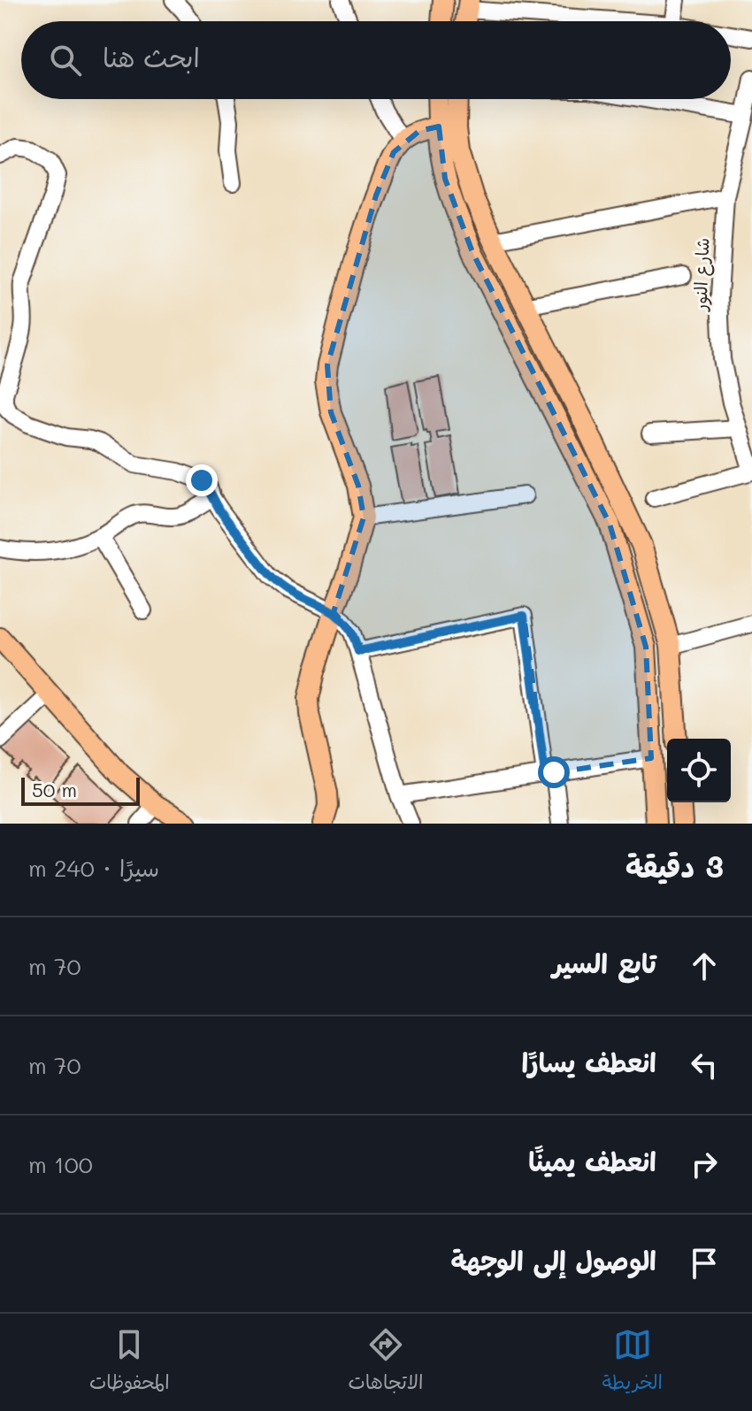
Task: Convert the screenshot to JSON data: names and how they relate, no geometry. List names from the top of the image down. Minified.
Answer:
{"streets":{"street":["شارع النور"]},"scale_bar":"50 m","page":{"search":"ابحث هنا","scale":"50 m","heading":["3 دقيقة","سيرًا · 240 m"],"list":[["تابع السير","70 m"],["انعطف يسارًا","70 m"],["انعطف يمينًا","100 m"],"الوصول إلى الوجهة"],"nav":["الخريطة","الاتجاهات","المحفوظات"]}}
